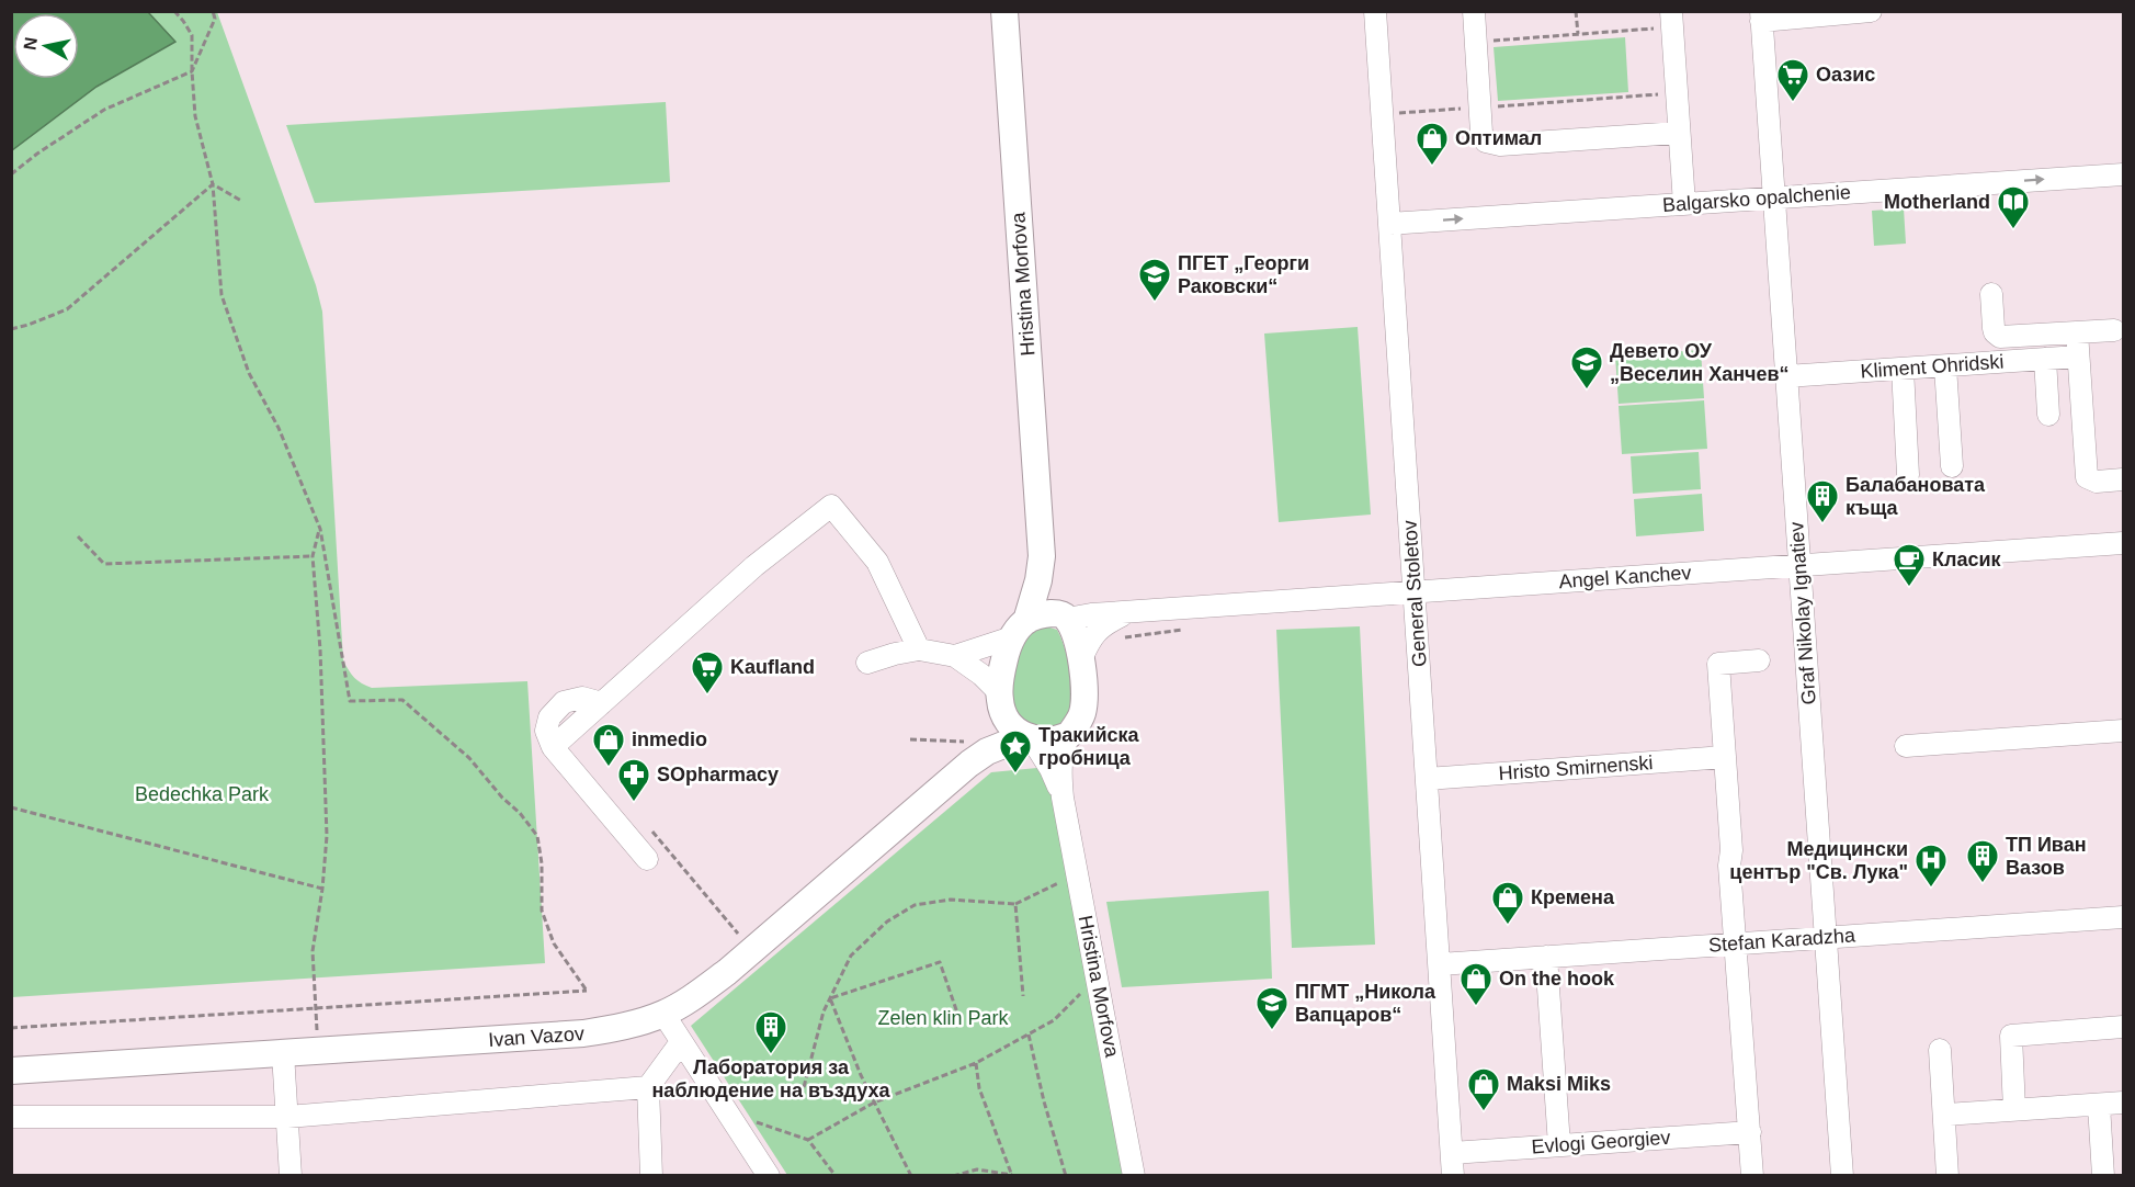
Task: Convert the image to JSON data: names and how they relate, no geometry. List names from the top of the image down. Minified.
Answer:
{"streets":{"main road":["Hristina Morfova","Ivan Vazov"],"street":["Balgarsko opalchenie","Kliment Ohridski","Angel Kanchev","General Stoletov","Graf Nikolay Ignatiev","Hristo Smirnenski","Stefan Karadzha","Evlogi Georgiev"]},"crossings":[["Balgarsko opalchenie","General Stoletov"],["Balgarsko opalchenie","Graf Nikolay Ignatiev"],["Hristina Morfova","Angel Kanchev"],["Hristina Morfova","Ivan Vazov"],["Kliment Ohridski","Graf Nikolay Ignatiev"],["Angel Kanchev","General Stoletov"],["Angel Kanchev","Graf Nikolay Ignatiev"],["Angel Kanchev","Ivan Vazov"],["General Stoletov","Hristo Smirnenski"],["General Stoletov","Stefan Karadzha"],["General Stoletov","Evlogi Georgiev"],["Graf Nikolay Ignatiev","Stefan Karadzha"]],"one_way":["Balgarsko opalchenie"],"parks":["Bedechka Park","Zelen klin Park"],"places":{"supermarket":["Оазис","Kaufland"],"shop":["Оптимал","inmedio","Кремена","On the hook","Maksi Miks"],"library":["Motherland"],"school or university":["ПГЕТ „Георги Раковски“","Девето ОУ „Веселин Ханчев“","ПГМТ „Никола Вапцаров“"],"building":["Балабановата къща","ТП Иван Вазов","Лаборатория за наблюдение на въздуха"],"cafe":["Класик"],"place":["Тракийска гробница"],"pharmacy":["SOpharmacy"],"hospital":["Медицински център \"Св. Лука\""]},"north":"left"}
